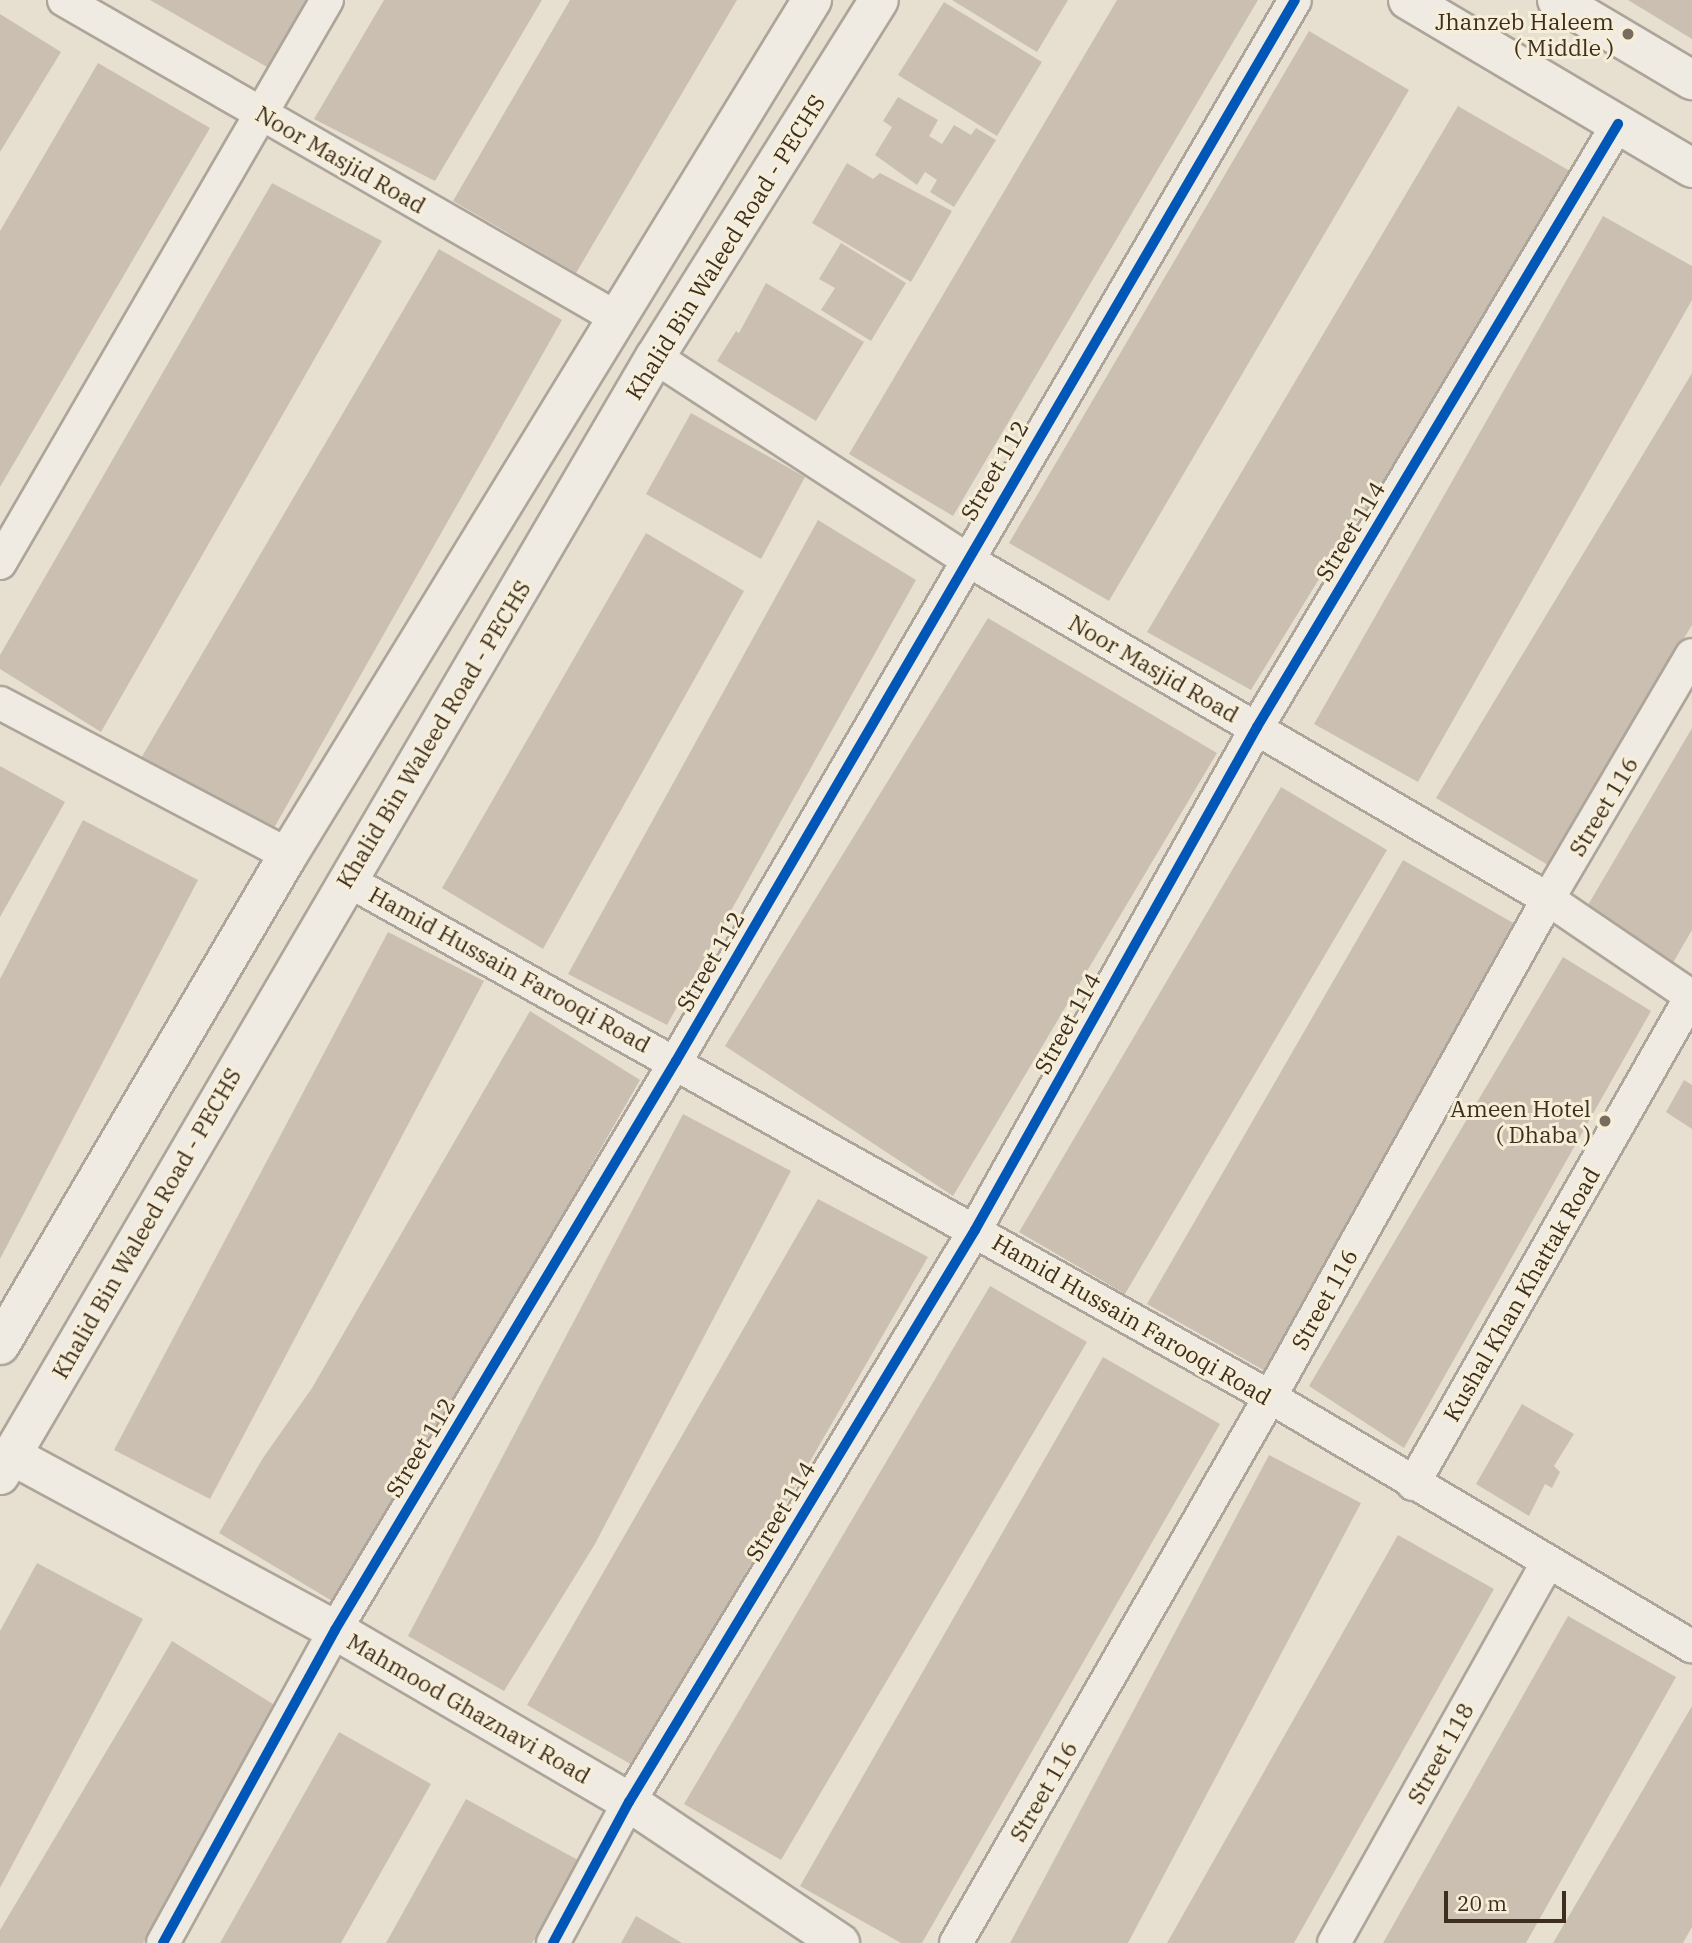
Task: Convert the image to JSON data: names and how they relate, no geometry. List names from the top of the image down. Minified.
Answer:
{"streets":{"main road":["Khalid Bin Waleed Road - PECHS","Mahmood Ghaznavi Road"],"street":["Noor Masjid Road","Street 112","Street 114","Street 116","Hamid Hussain Farooqi Road","Kushal Khan Khattak Road","Street 118"]},"crossings":[["Noor Masjid Road","Khalid Bin Waleed Road - PECHS"],["Noor Masjid Road","Street 112"],["Noor Masjid Road","Street 114"],["Noor Masjid Road","Street 116"],["Noor Masjid Road","Kushal Khan Khattak Road"],["Khalid Bin Waleed Road - PECHS","Hamid Hussain Farooqi Road"],["Khalid Bin Waleed Road - PECHS","Mahmood Ghaznavi Road"],["Street 112","Hamid Hussain Farooqi Road"],["Street 112","Mahmood Ghaznavi Road"],["Street 114","Hamid Hussain Farooqi Road"],["Street 114","Mahmood Ghaznavi Road"],["Street 116","Hamid Hussain Farooqi Road"],["Hamid Hussain Farooqi Road","Kushal Khan Khattak Road"],["Hamid Hussain Farooqi Road","Street 118"]],"places":["Jhanzeb Haleem ( Middle )","Ameen Hotel ( Dhaba )"],"scale_bar":"20 m"}
